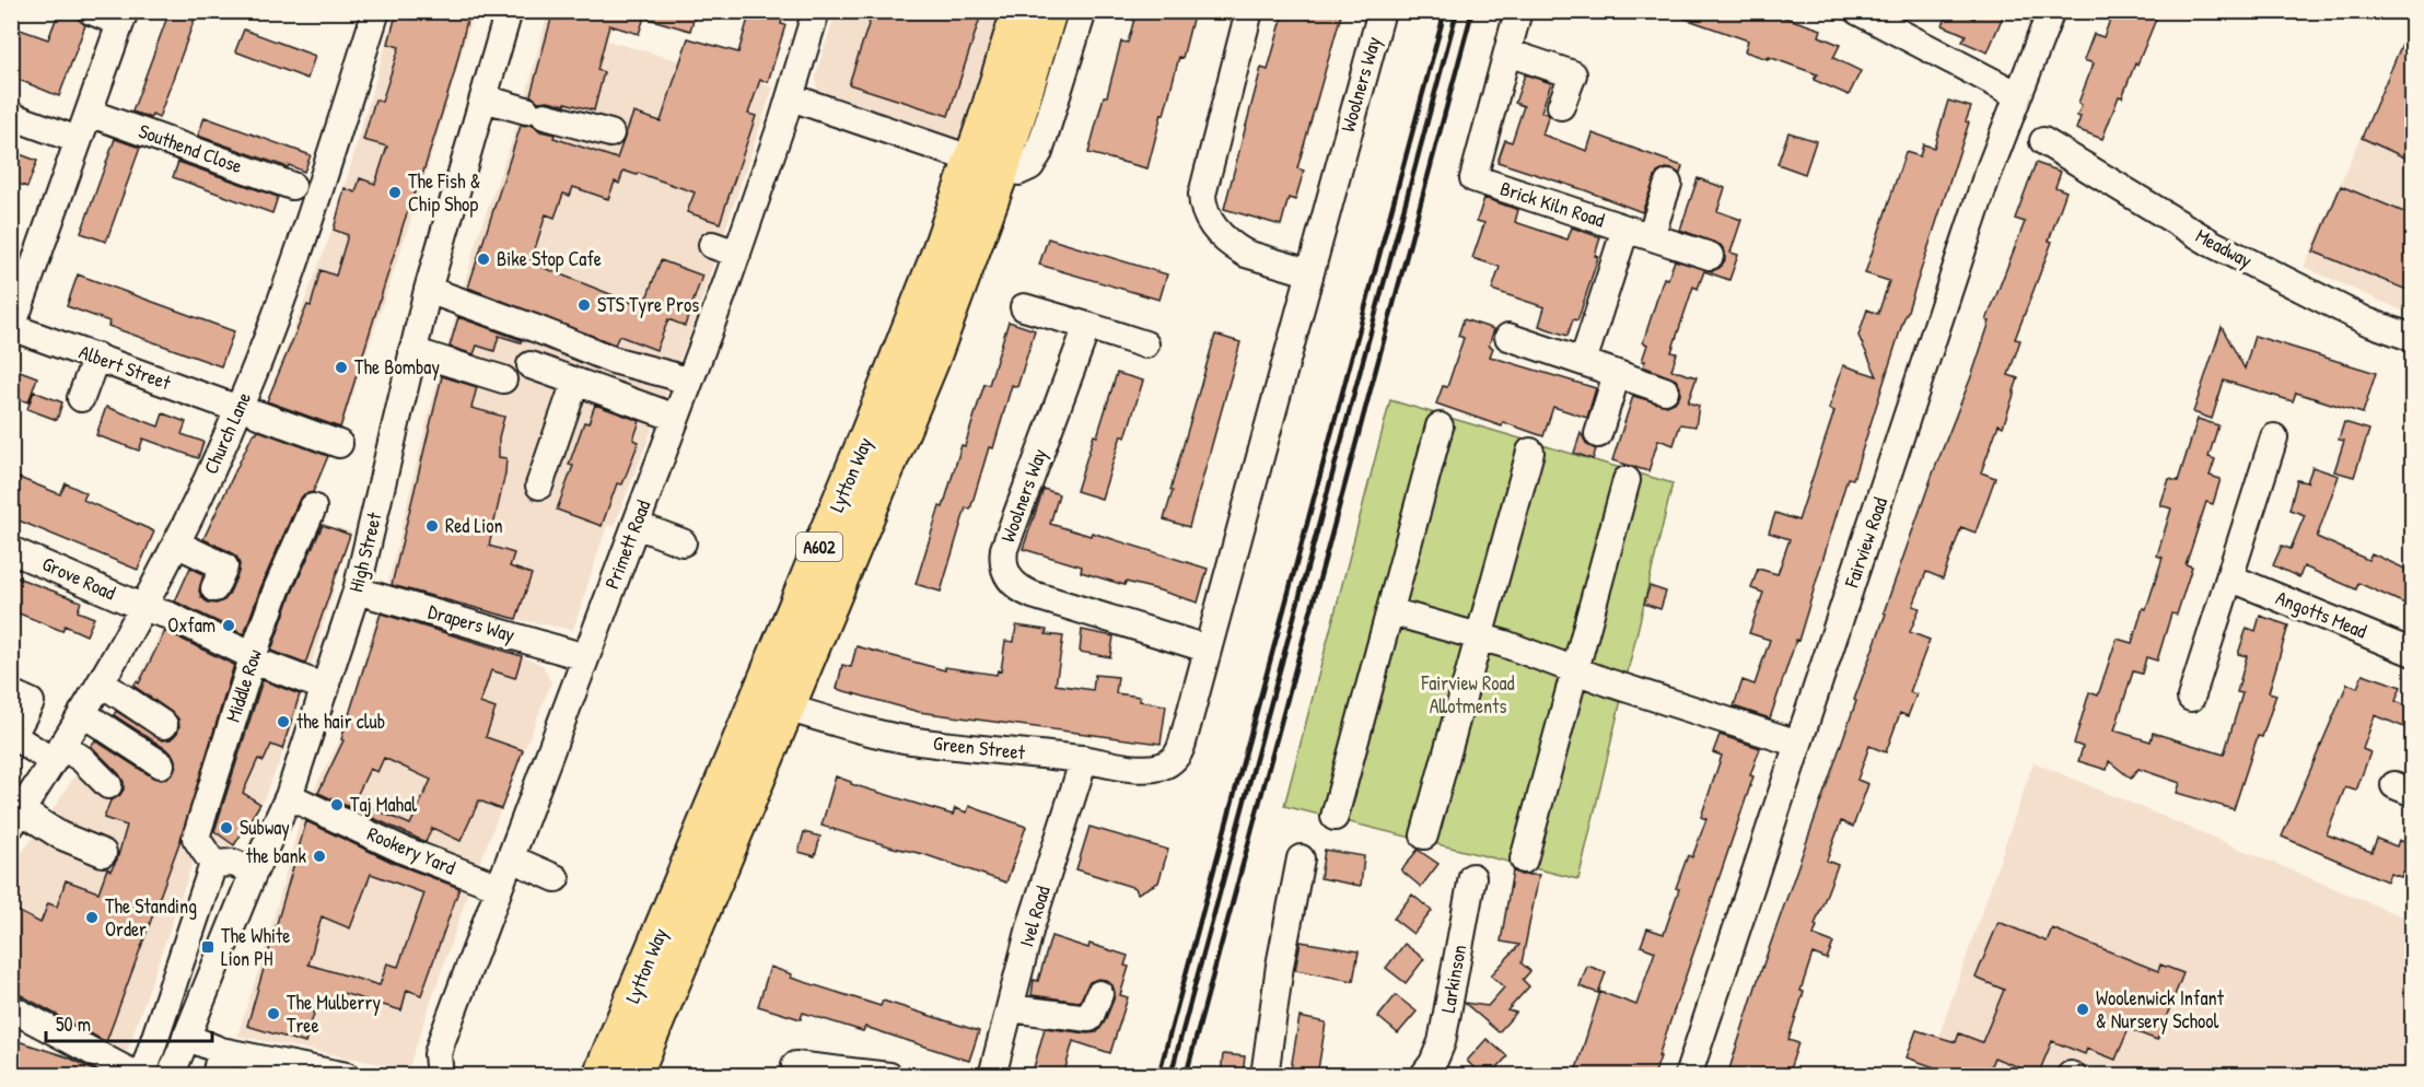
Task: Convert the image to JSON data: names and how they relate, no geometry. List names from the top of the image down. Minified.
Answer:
{"streets":{"main road":["Lytton Way","A602"],"street":["Woolners Way","Southend Close","Brick Kiln Road","Meadway","Albert Street","Church Lane","Fairview Road","Primett Road","High Street","Grove Road","Angotts Mead","Drapers Way","Middle Row","Green Street","Rookery Yard","Ivel Road","Larkinson"]},"crossings":[["Woolners Way","Green Street"],["Albert Street","Church Lane"],["Church Lane","Grove Road"],["Lytton Way","Green Street"],["Primett Road","Drapers Way"],["Primett Road","Rookery Yard"],["High Street","Grove Road"],["High Street","Drapers Way"],["High Street","Rookery Yard"],["Grove Road","Middle Row"],["Green Street","Ivel Road"]],"parks":["Fairview Road Allotments"],"places":{"other":["The Fish & Chip Shop","Bike Stop Cafe","STS Tyre Pros","The Bombay","Red Lion","Oxfam","the hair club","Taj Mahal","Subway","the bank","The Standing Order","Woolenwick Infant & Nursery School","The Mulberry Tree"],"transit":["The White Lion PH"]},"scale_bar":"50 m"}
